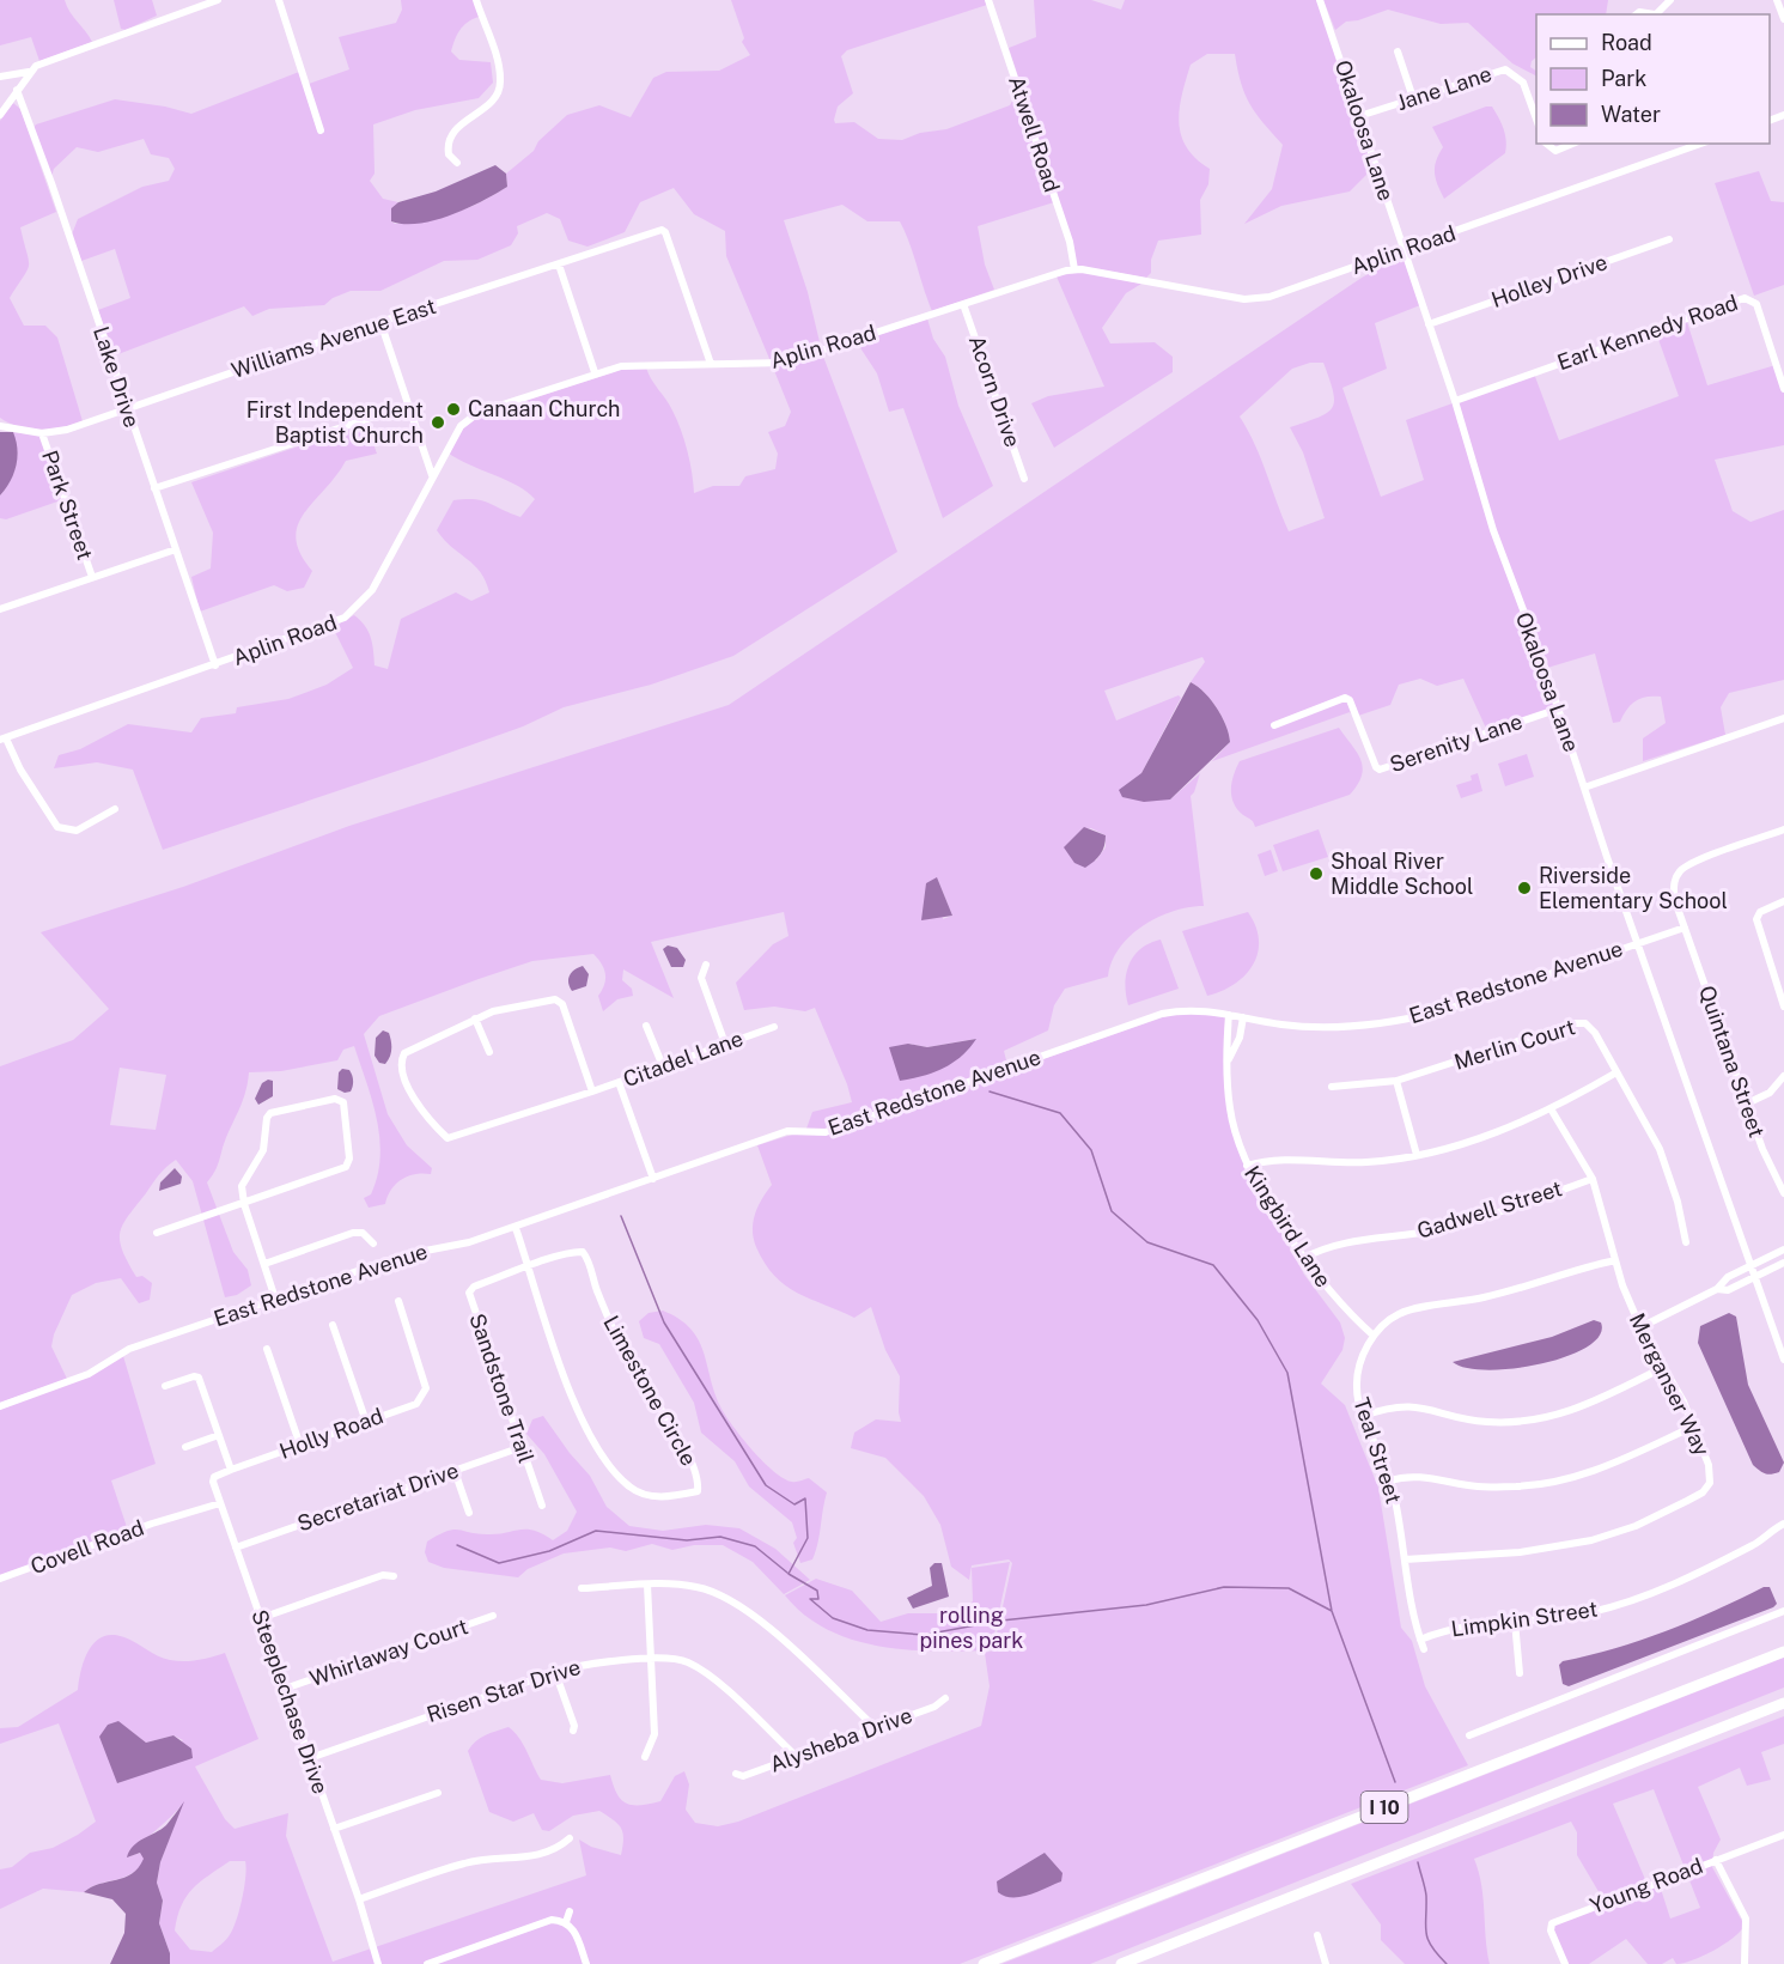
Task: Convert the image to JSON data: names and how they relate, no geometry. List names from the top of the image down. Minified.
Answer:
{"streets":{"highway":["I 10"],"street":["Jane Lane","Okaloosa Lane","Atwell Road","Aplin Road","Holley Drive","Earl Kennedy Road","Williams Avenue East","Lake Drive","Acorn Drive","Park Street","Serenity Lane","East Redstone Avenue","Merlin Court","Citadel Lane","Quintana Street","Gadwell Street","Kingbird Lane","Merganser Way","Sandstone Trail","Limestone Circle","Holly Road","Teal Street","Secretariat Drive","Covell Road","Limpkin Street","Whirlaway Court","Risen Star Drive","Steeplechase Drive","Alysheba Drive","Young Road"]},"crossings":[["Jane Lane","Okaloosa Lane"],["Okaloosa Lane","Aplin Road"],["Okaloosa Lane","Holley Drive"],["Okaloosa Lane","Earl Kennedy Road"],["Okaloosa Lane","Serenity Lane"],["Okaloosa Lane","East Redstone Avenue"],["Atwell Road","Aplin Road"],["Aplin Road","Williams Avenue East"],["Aplin Road","Lake Drive"],["Aplin Road","Acorn Drive"],["Williams Avenue East","Lake Drive"],["Williams Avenue East","Park Street"],["East Redstone Avenue","Quintana Street"],["East Redstone Avenue","Kingbird Lane"],["East Redstone Avenue","Limestone Circle"],["Gadwell Street","Kingbird Lane"],["Gadwell Street","Merganser Way"],["Kingbird Lane","Teal Street"],["Merganser Way","Teal Street"],["Sandstone Trail","Limestone Circle"],["Sandstone Trail","Secretariat Drive"],["Teal Street","Limpkin Street"],["Secretariat Drive","Steeplechase Drive"],["Covell Road","Steeplechase Drive"],["Whirlaway Court","Steeplechase Drive"],["Risen Star Drive","Steeplechase Drive"],["Risen Star Drive","Alysheba Drive"]],"parks":["rolling pines park"],"places":["Canaan Church","First Independent Baptist Church","Shoal River Middle School","Riverside Elementary School"],"legend":["Road","Park","Water"]}
